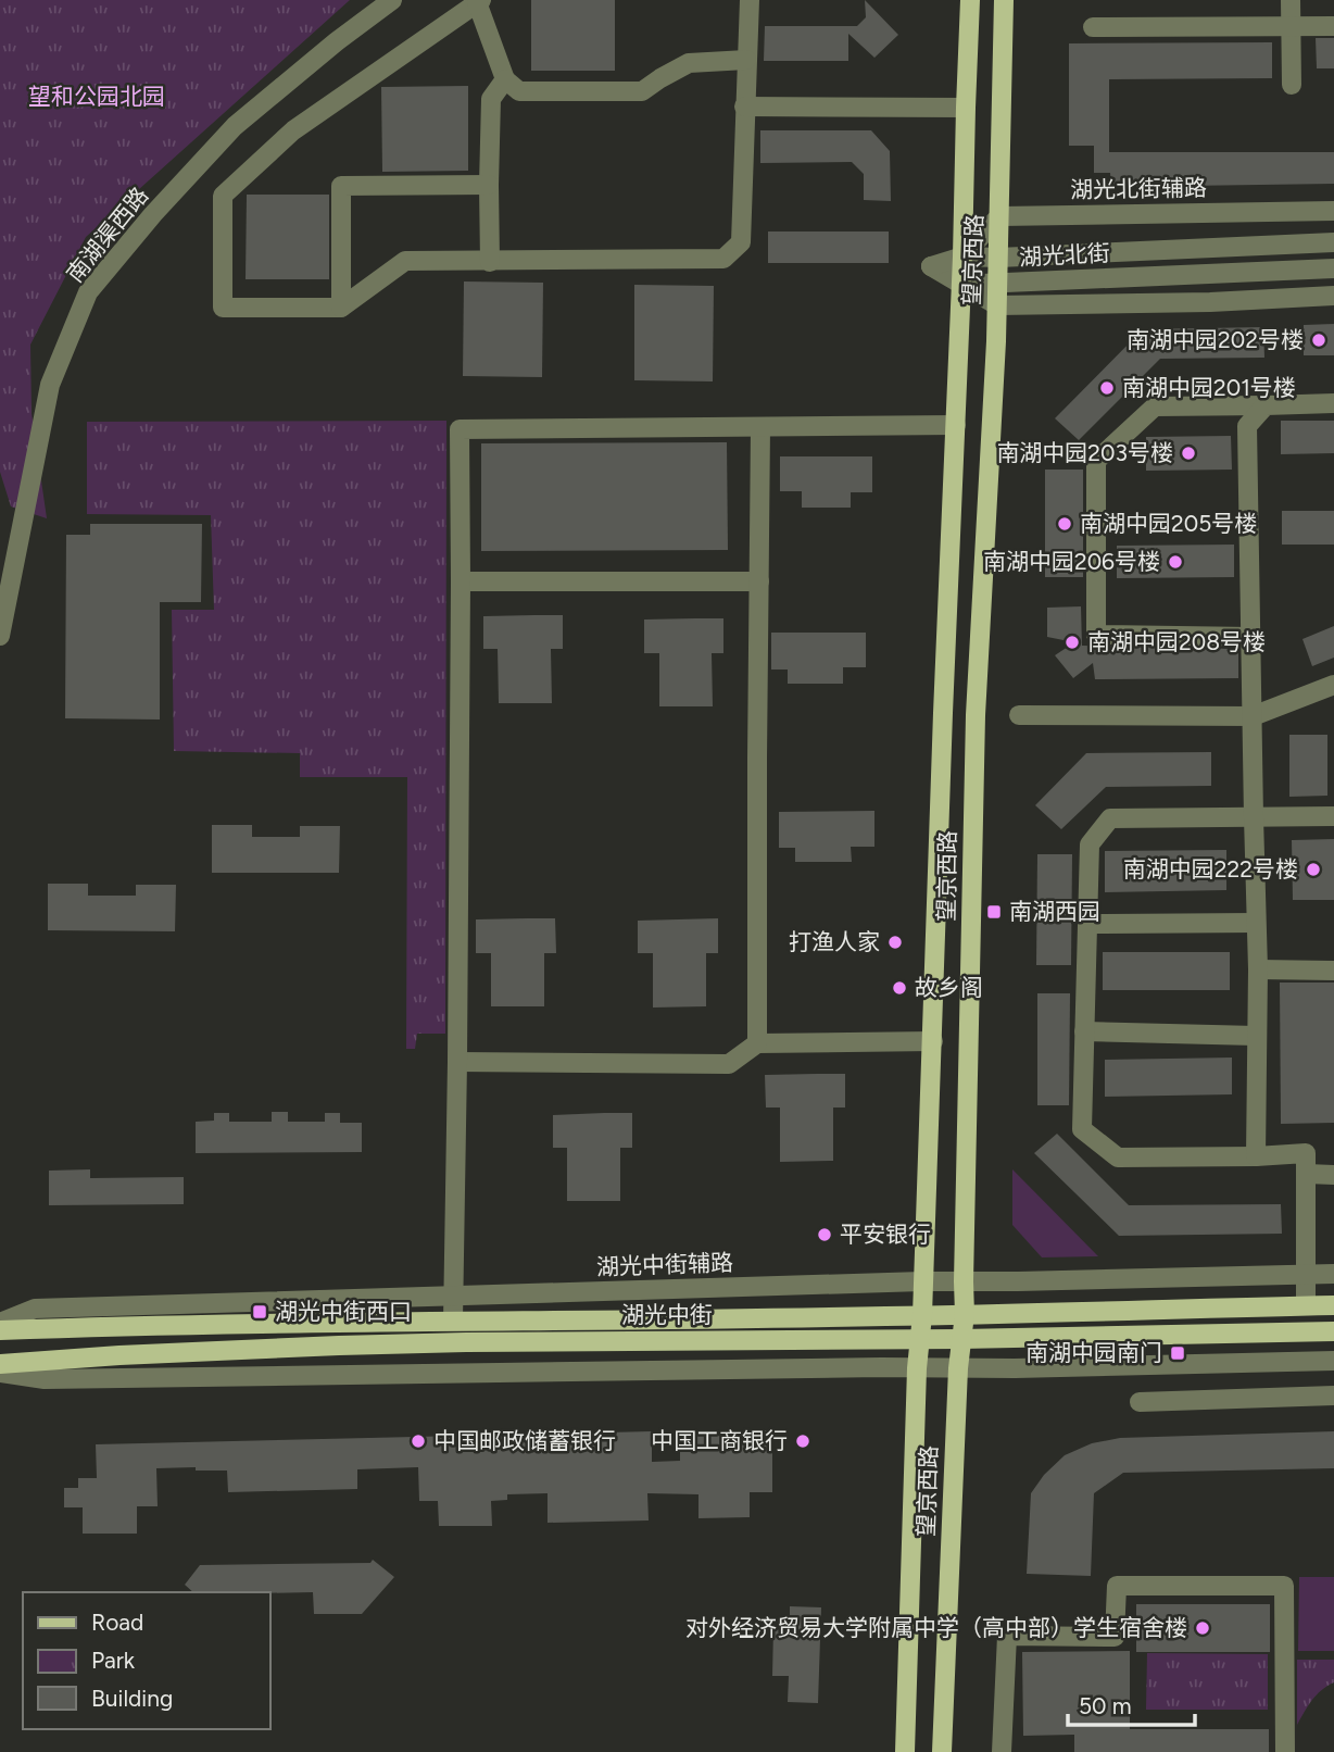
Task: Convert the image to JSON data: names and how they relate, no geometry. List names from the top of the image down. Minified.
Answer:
{"streets":{"main road":["望京西路","湖光中街"],"street":["湖光北街辅路","南湖渠西路","湖光北街","湖光中街辅路"]},"crossings":[["湖光北街辅路","望京西路"],["湖光北街","望京西路"],["望京西路","湖光中街辅路"],["望京西路","湖光中街"]],"parks":["望和公园北园"],"places":{"other":["南湖中园202号楼","南湖中园201号楼","南湖中园203号楼","南湖中园205号楼","南湖中园206号楼","南湖中园208号楼","南湖中园222号楼","打渔人家","故乡阁","平安银行","中国邮政储蓄银行","中国工商银行","对外经济贸易大学附属中学（高中部）学生宿舍楼"],"transit":["南湖西园","湖光中街西口","南湖中园南门"]},"legend":["Road","Park","Building"],"scale_bar":"50 m"}
